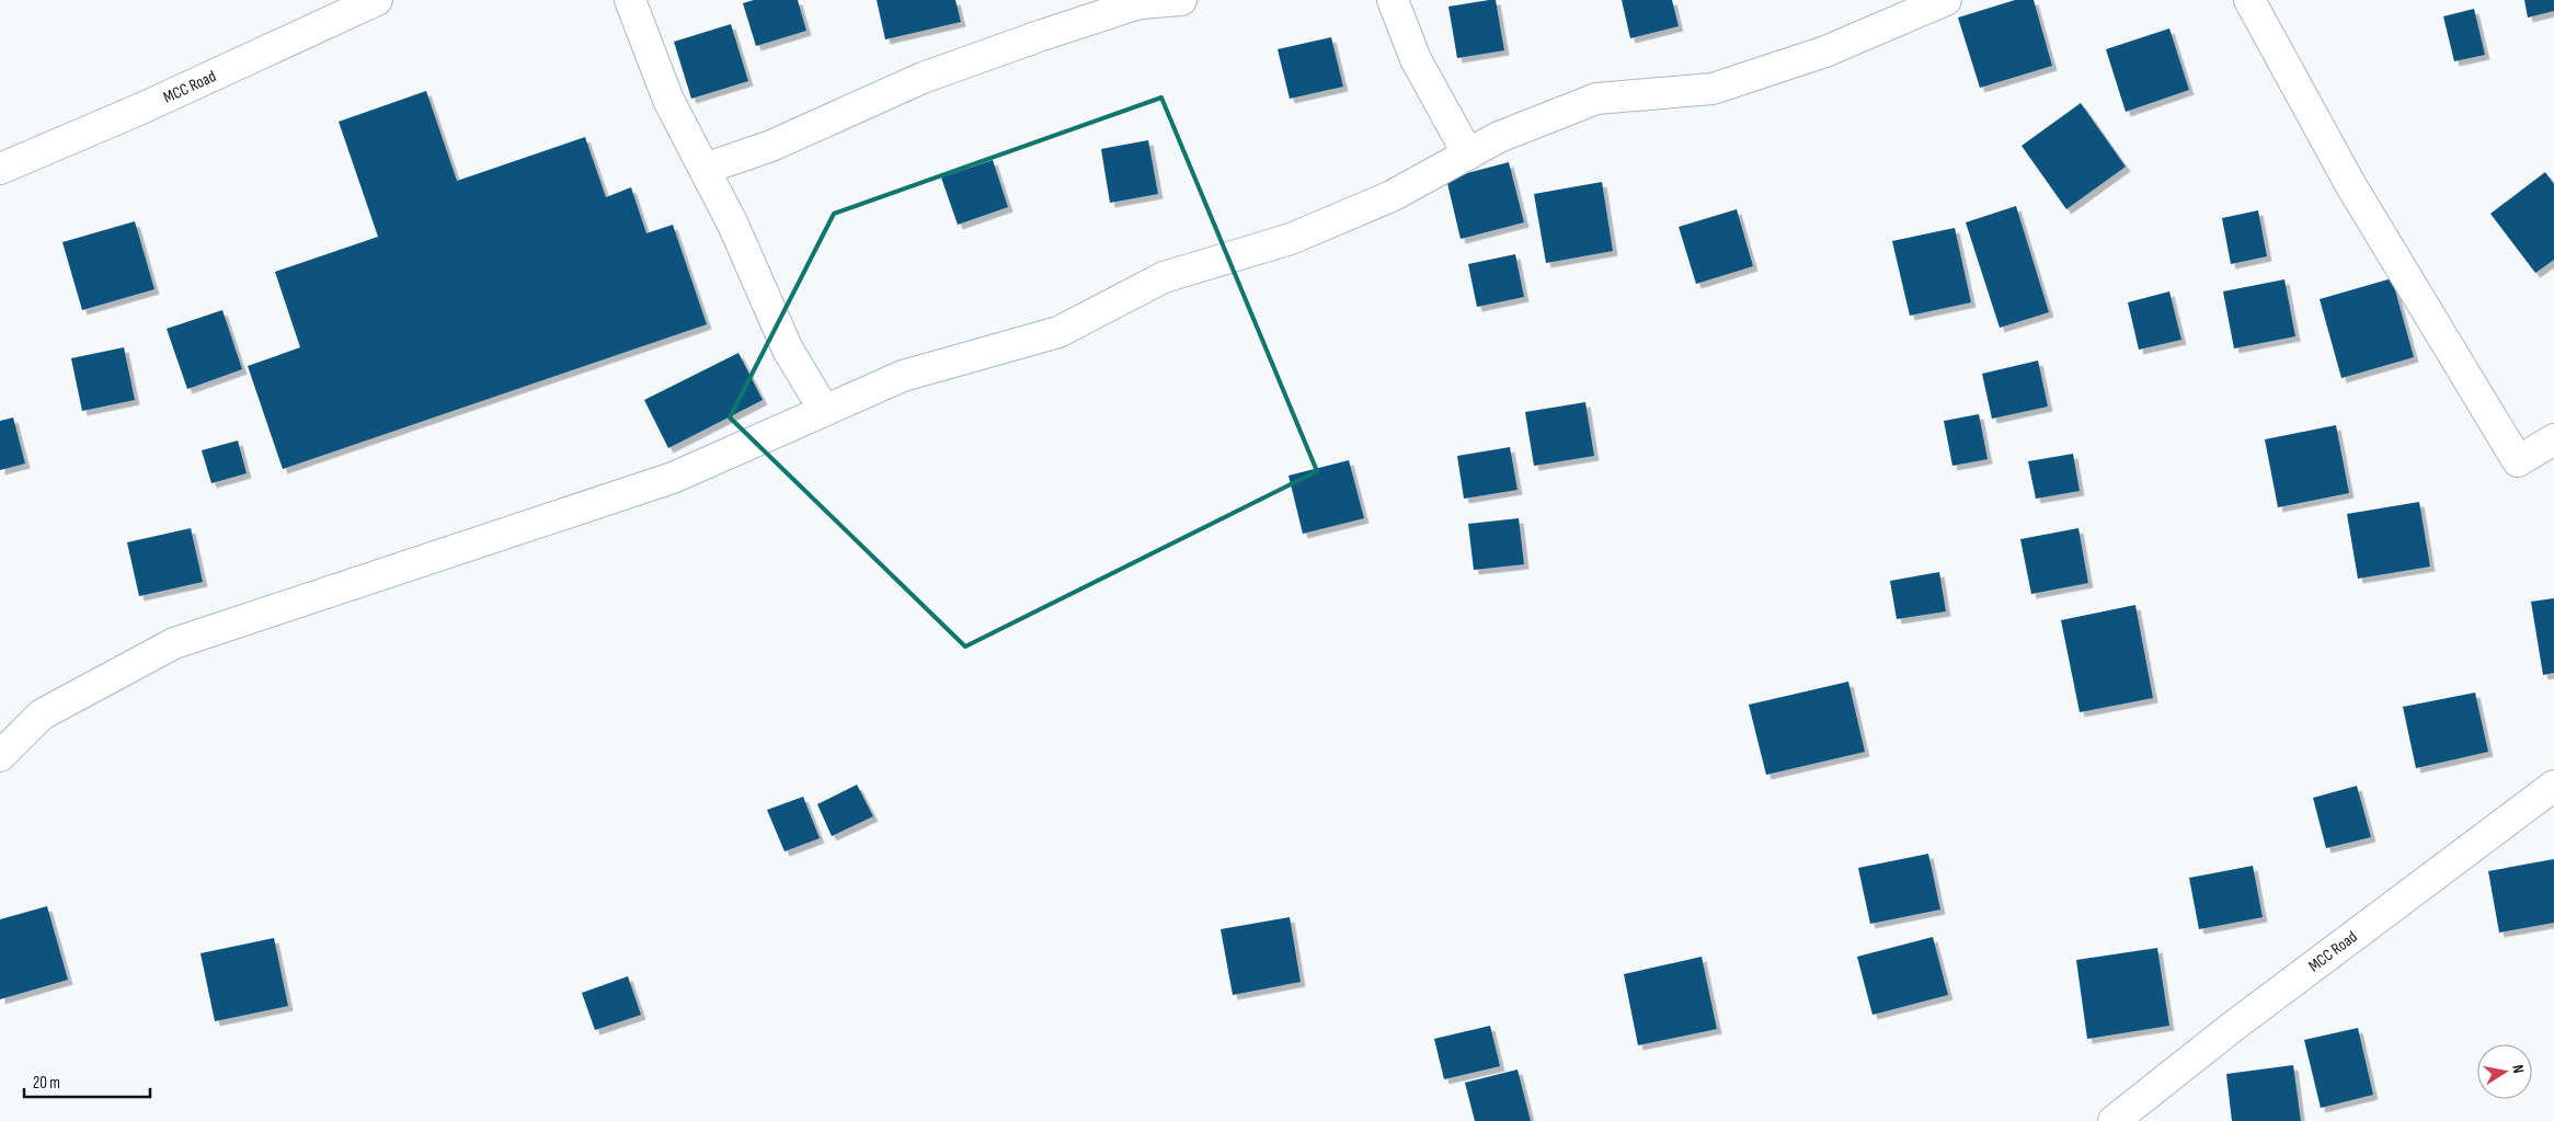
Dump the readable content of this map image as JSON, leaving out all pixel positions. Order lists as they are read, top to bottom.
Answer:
{
  "streets": {
    "street": ["MCC Road"]
  },
  "scale_bar": "20 m",
  "north": "right"
}
